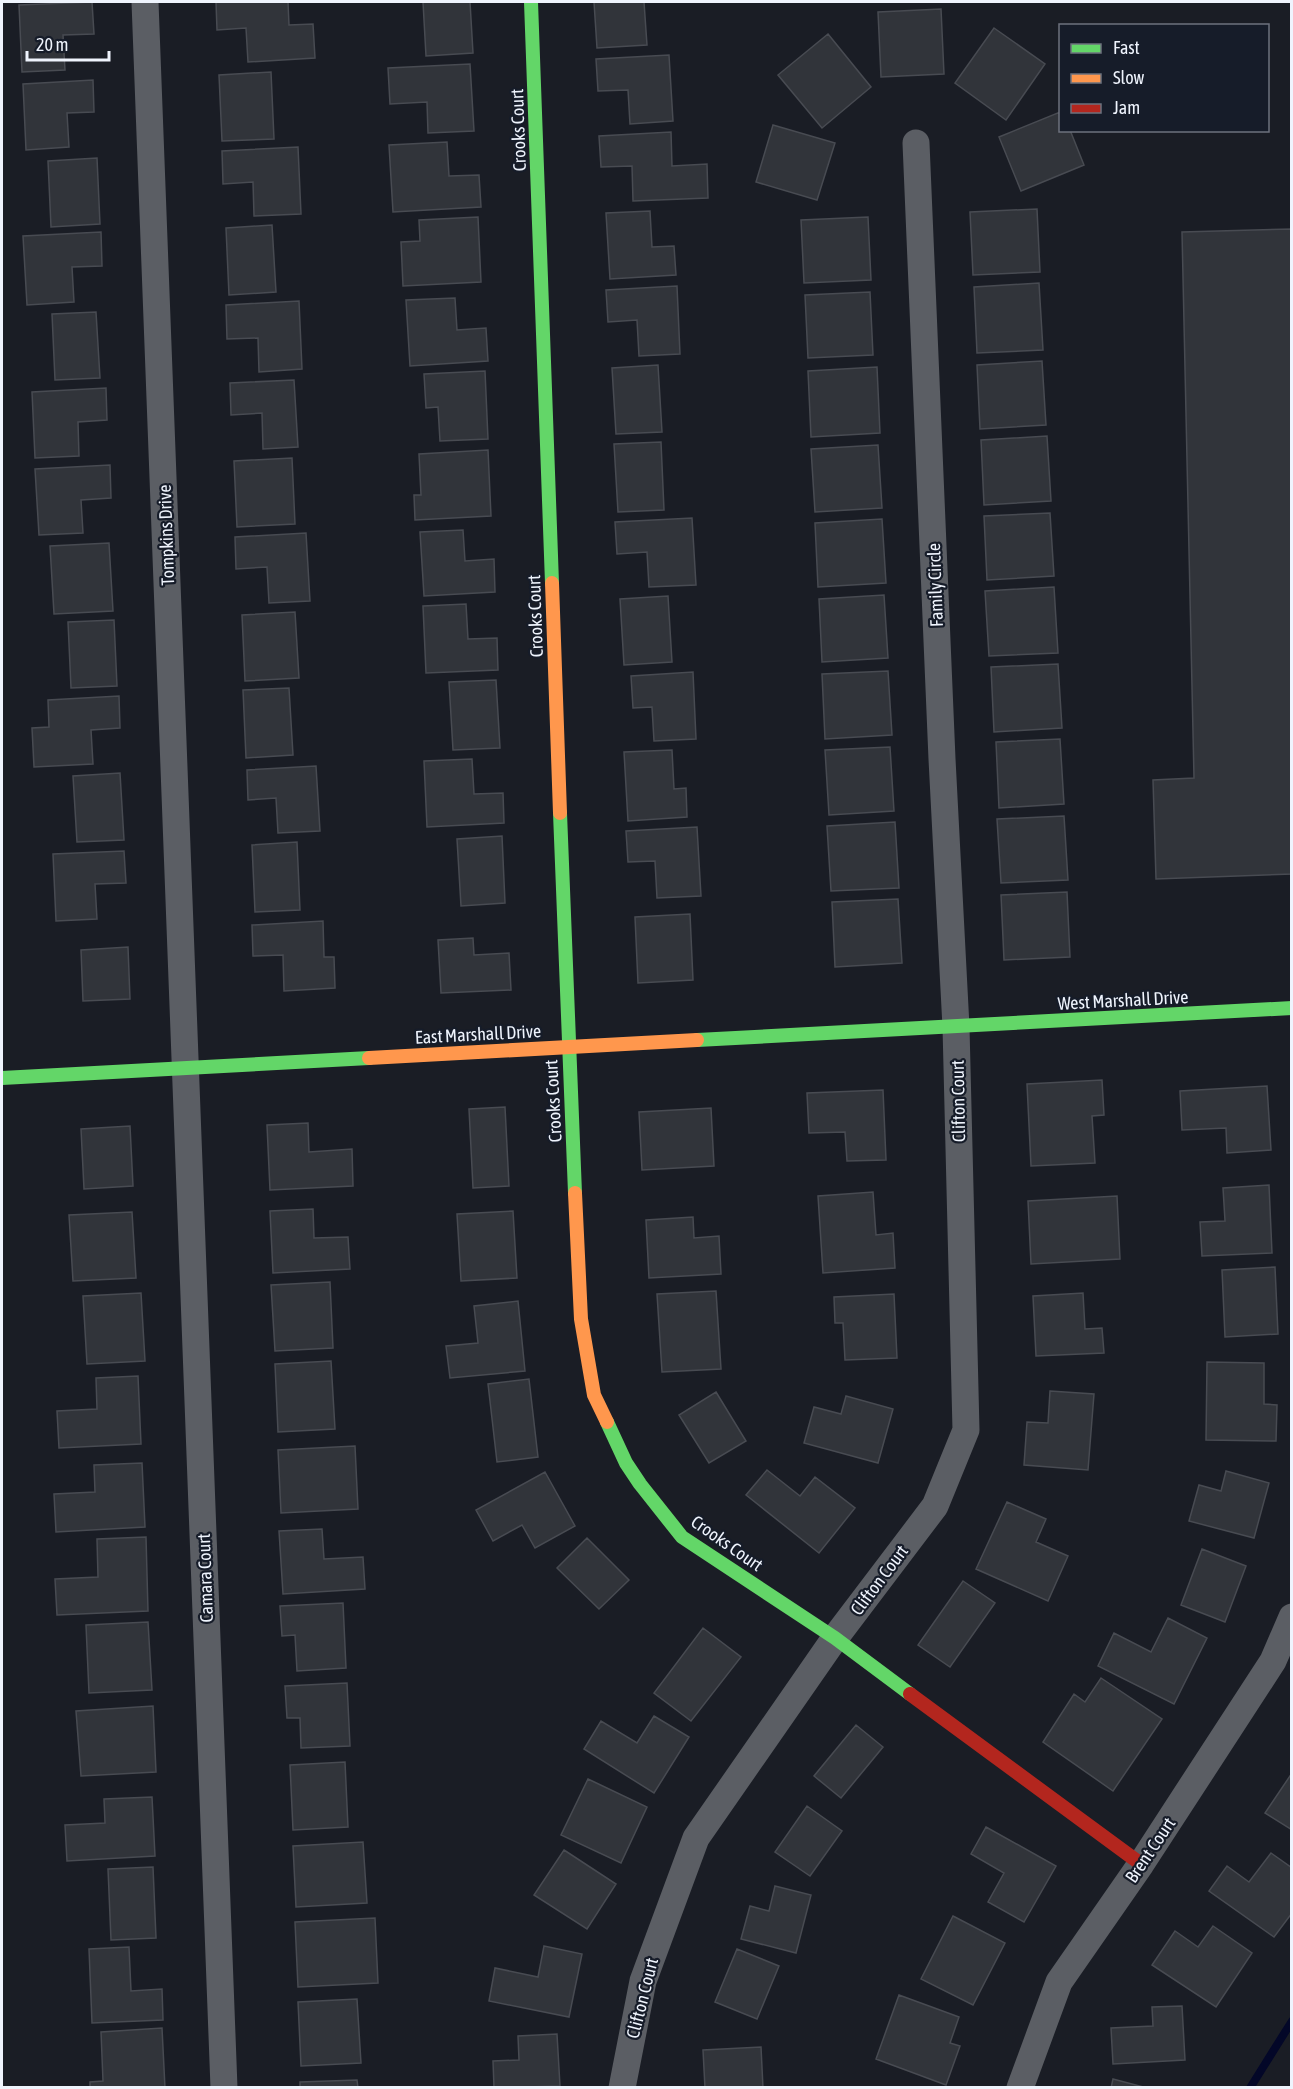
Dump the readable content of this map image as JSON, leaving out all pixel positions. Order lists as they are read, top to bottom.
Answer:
{
  "streets": {
    "street": [
      "Crooks Court",
      "Tompkins Drive",
      "Family Circle",
      "West Marshall Drive",
      "East Marshall Drive",
      "Clifton Court",
      "Camara Court",
      "Brent Court"
    ]
  },
  "crossings": [
    ["Crooks Court", "East Marshall Drive"],
    ["Crooks Court", "Clifton Court"],
    ["Crooks Court", "Brent Court"],
    ["Tompkins Drive", "East Marshall Drive"],
    ["Tompkins Drive", "Camara Court"],
    ["Family Circle", "West Marshall Drive"],
    ["Family Circle", "East Marshall Drive"],
    ["Family Circle", "Clifton Court"],
    ["West Marshall Drive", "East Marshall Drive"],
    ["West Marshall Drive", "Clifton Court"],
    ["East Marshall Drive", "Clifton Court"],
    ["East Marshall Drive", "Camara Court"]
  ],
  "legend": ["Fast", "Slow", "Jam"],
  "scale_bar": "20 m"
}
